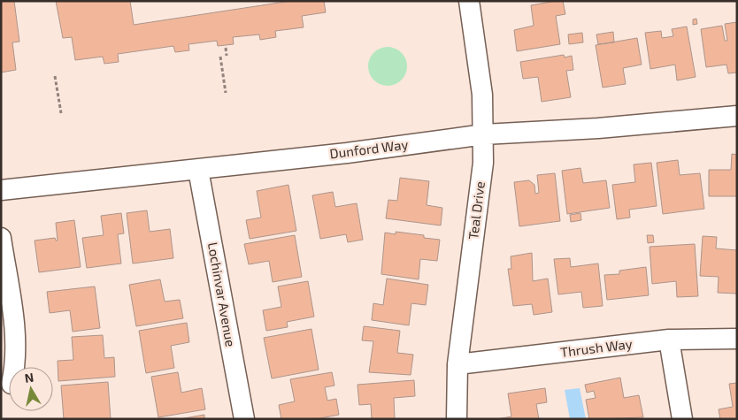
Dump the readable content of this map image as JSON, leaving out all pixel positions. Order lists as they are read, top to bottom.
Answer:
{
  "streets": {
    "street": [
      "Dunford Way",
      "Teal Drive",
      "Lochinvar Avenue",
      "Thrush Way"
    ]
  },
  "crossings": [
    ["Dunford Way", "Teal Drive"],
    ["Dunford Way", "Lochinvar Avenue"],
    ["Teal Drive", "Thrush Way"]
  ],
  "north": "top"
}
